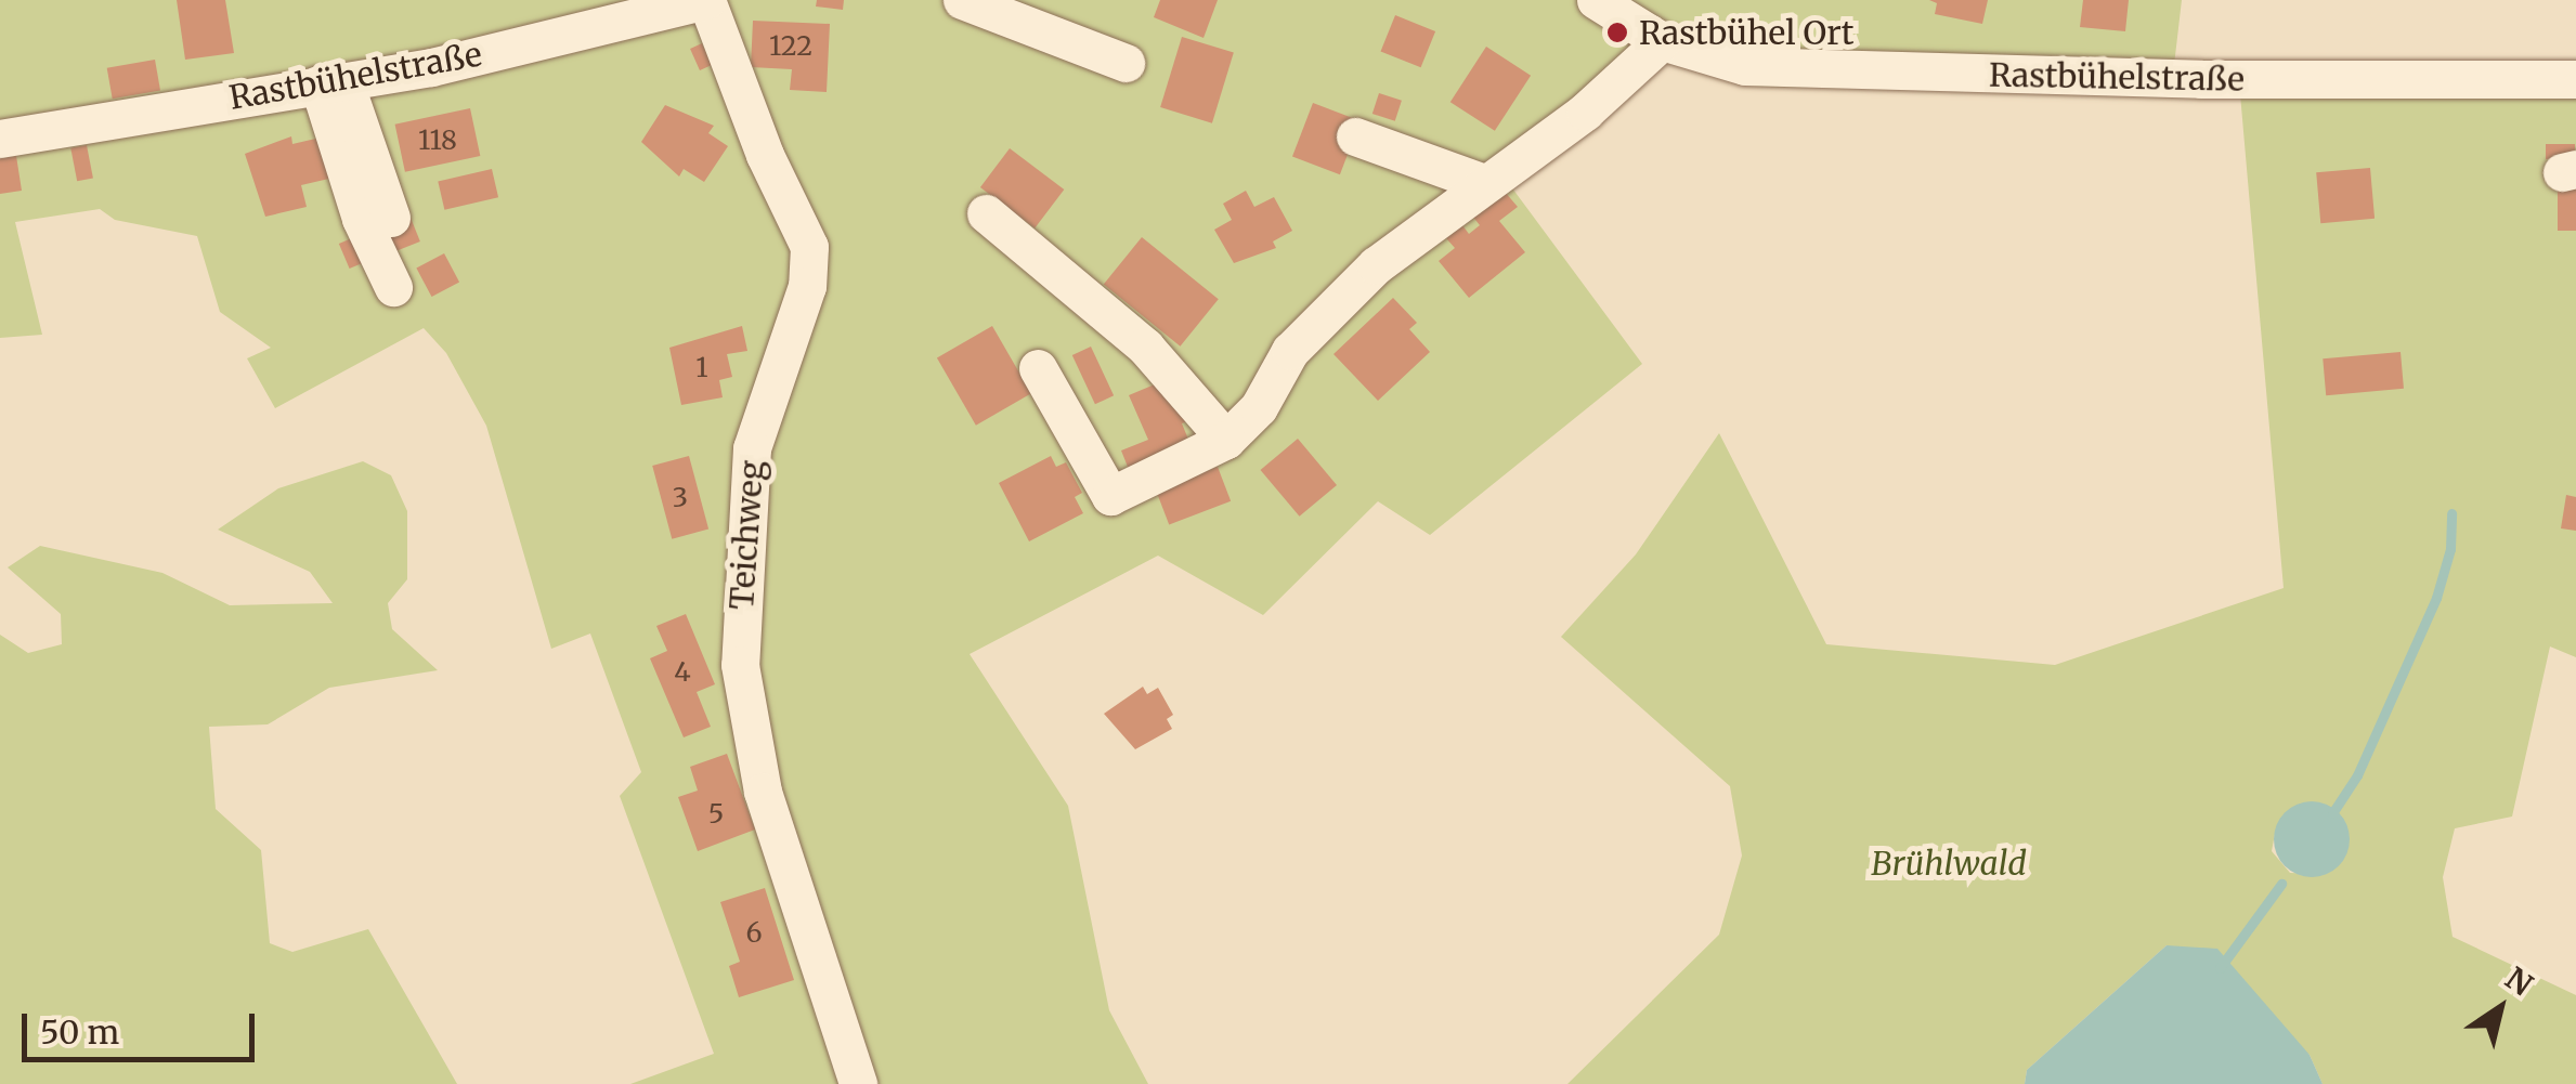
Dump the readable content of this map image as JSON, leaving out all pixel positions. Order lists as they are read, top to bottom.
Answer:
{
  "streets": {
    "street": ["Rastbühelstraße", "Teichweg"]
  },
  "crossings": [
    ["Rastbühelstraße", "Teichweg"]
  ],
  "parks": ["Brühlwald"],
  "places": ["Rastbühel Ort"],
  "house_numbers": [
    "122",
    "118",
    "1",
    "3",
    "4",
    "5",
    "6"
  ],
  "scale_bar": "50 m",
  "north": "top right"
}
